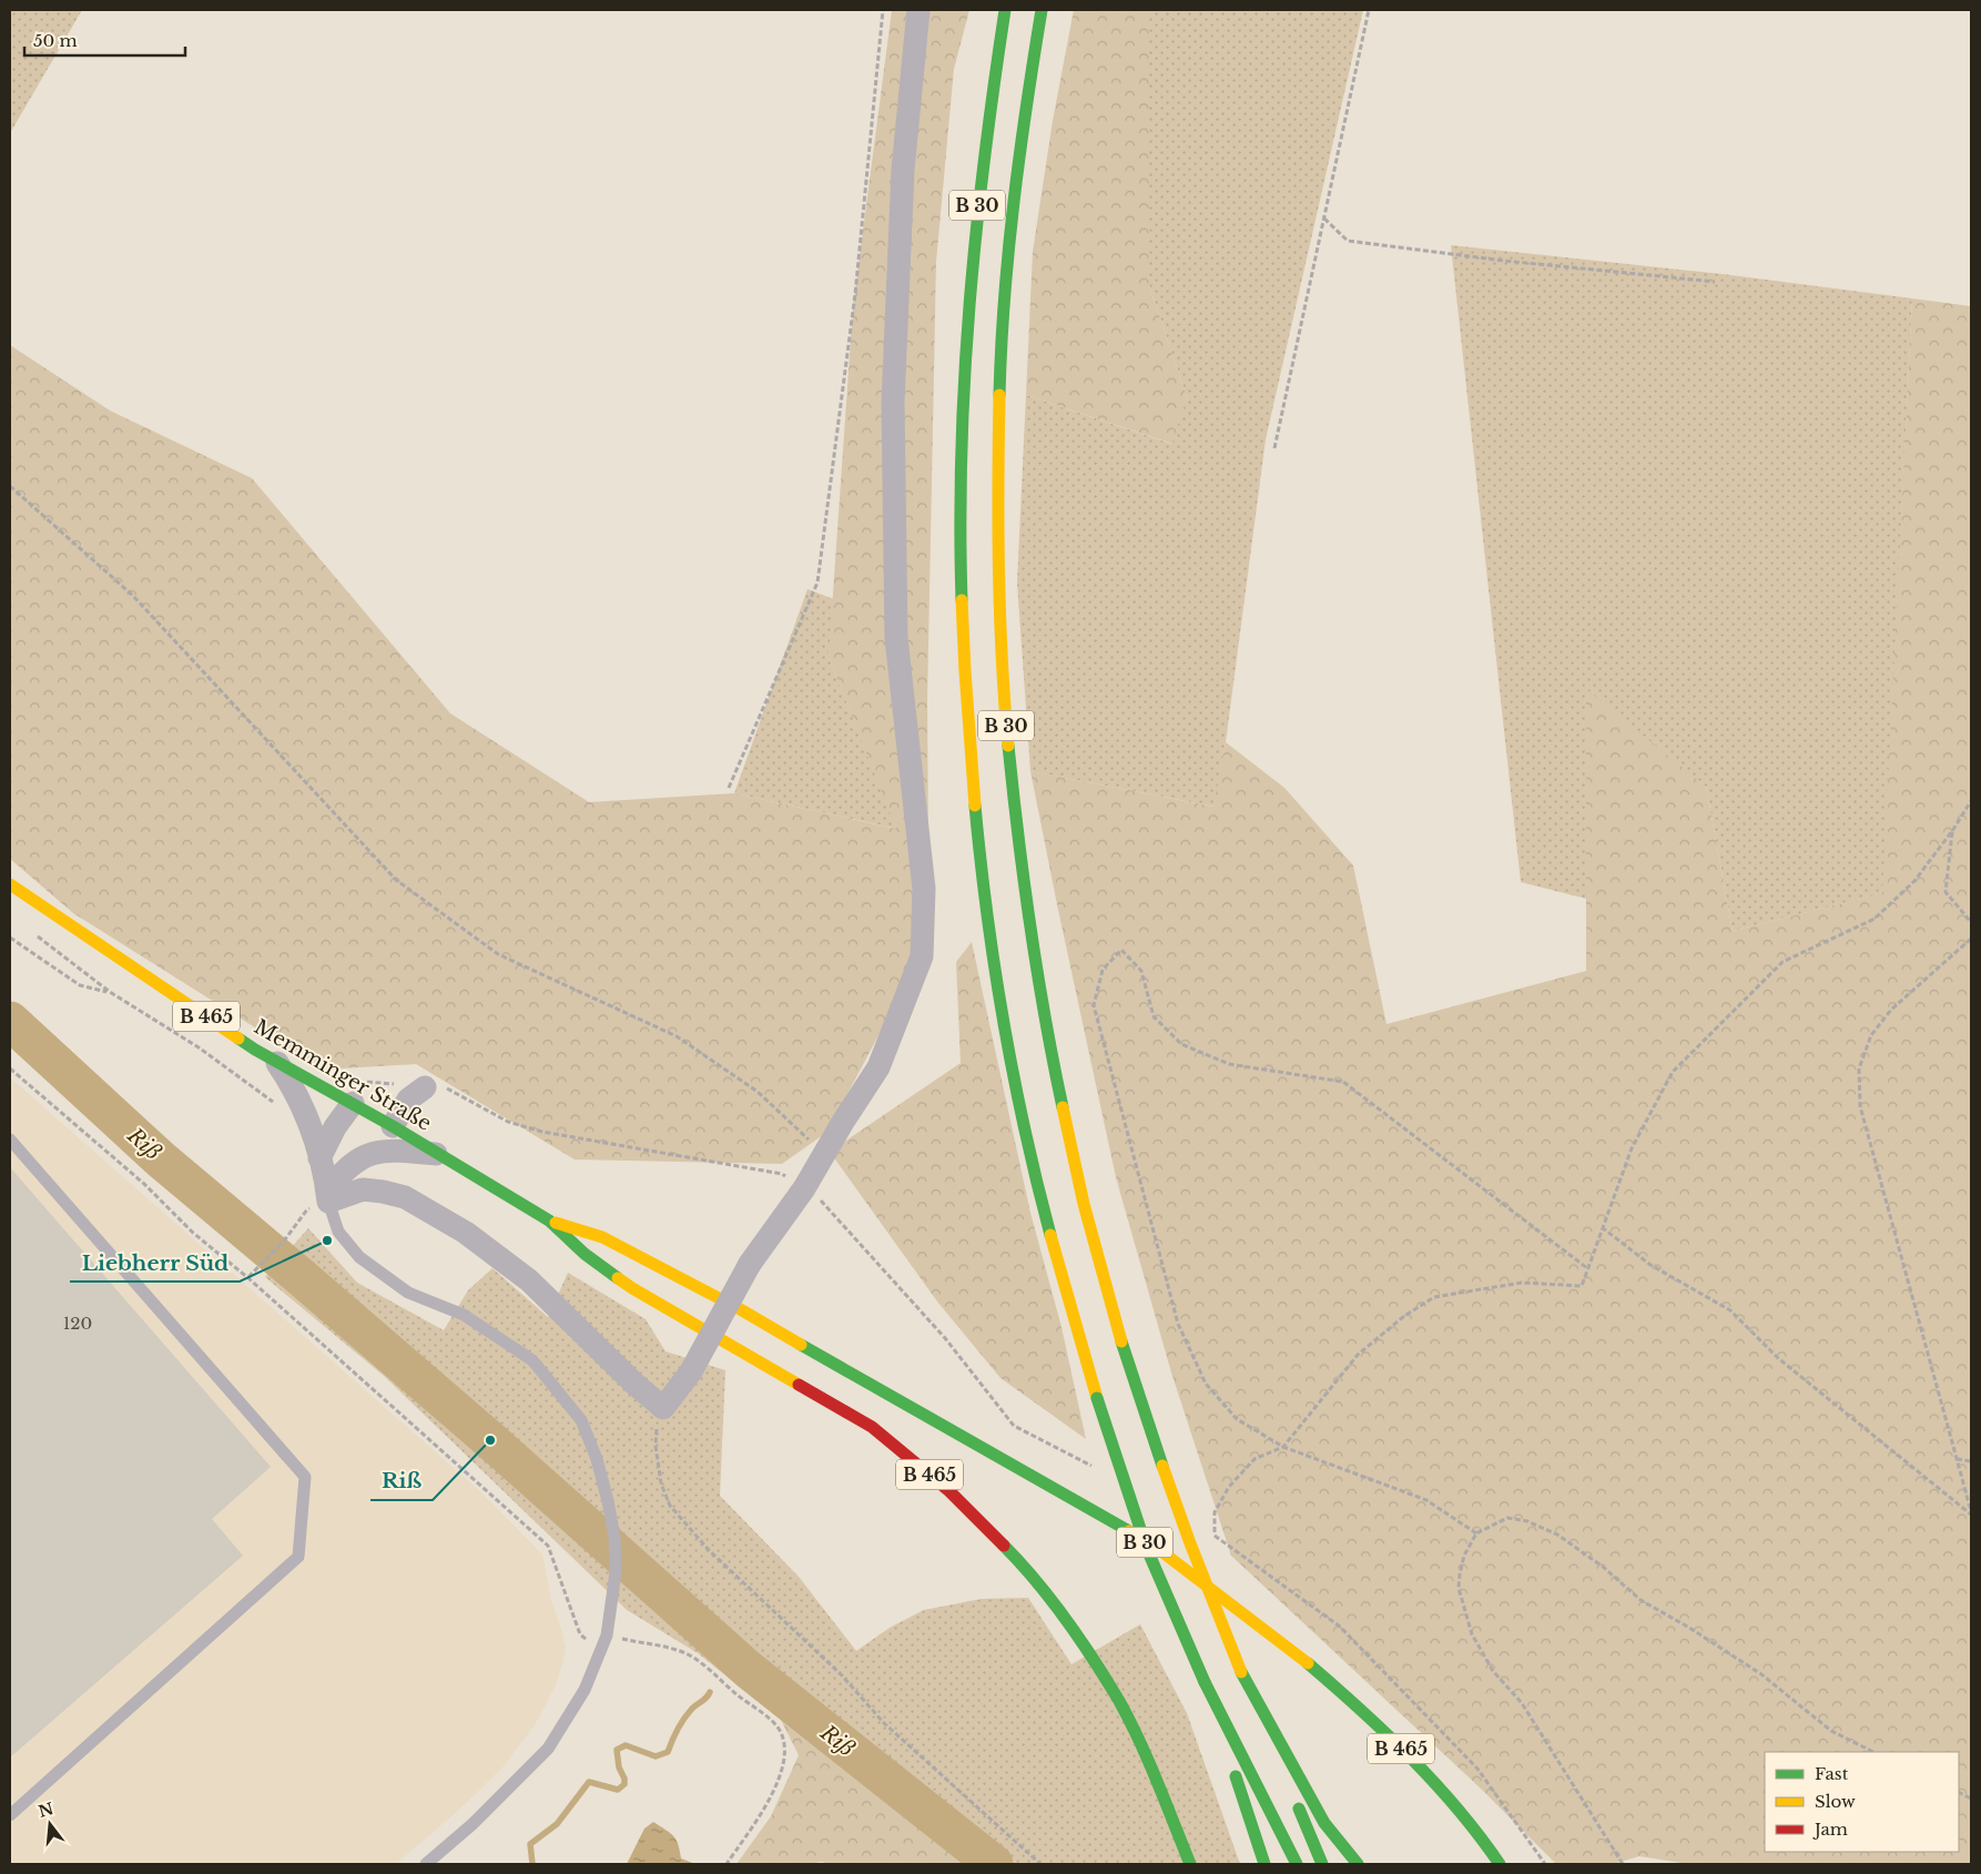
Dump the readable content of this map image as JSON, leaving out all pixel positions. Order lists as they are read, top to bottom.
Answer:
{
  "streets": {
    "main road": ["B 30", "B 465", "Memminger Straße"]
  },
  "crossings": [
    ["B 465", "Memminger Straße"]
  ],
  "water": ["Riß"],
  "places": ["Liebherr Süd", "Riß"],
  "house_numbers": ["120"],
  "legend": ["Fast", "Slow", "Jam"],
  "scale_bar": "50 m",
  "north": "top"
}
